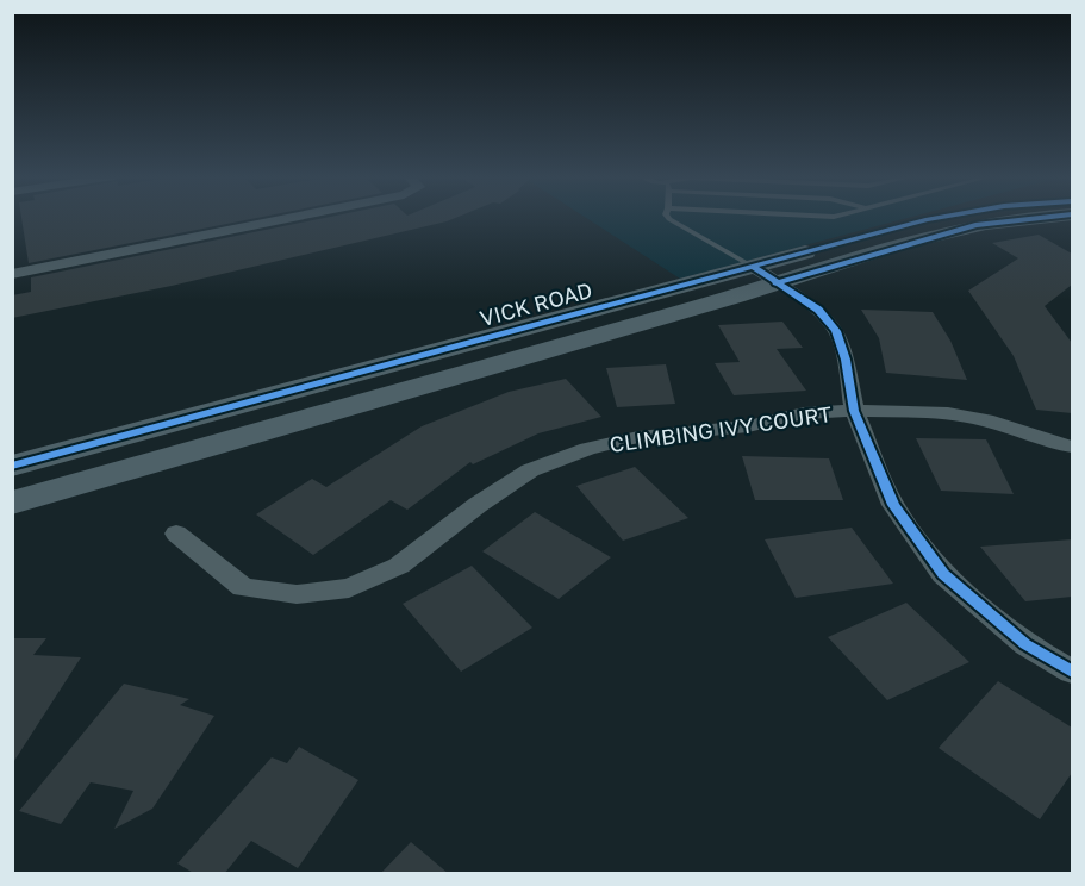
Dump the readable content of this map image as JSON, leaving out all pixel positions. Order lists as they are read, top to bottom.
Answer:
{
  "streets": {
    "street": ["VICK ROAD", "CLIMBING IVY COURT"]
  }
}
